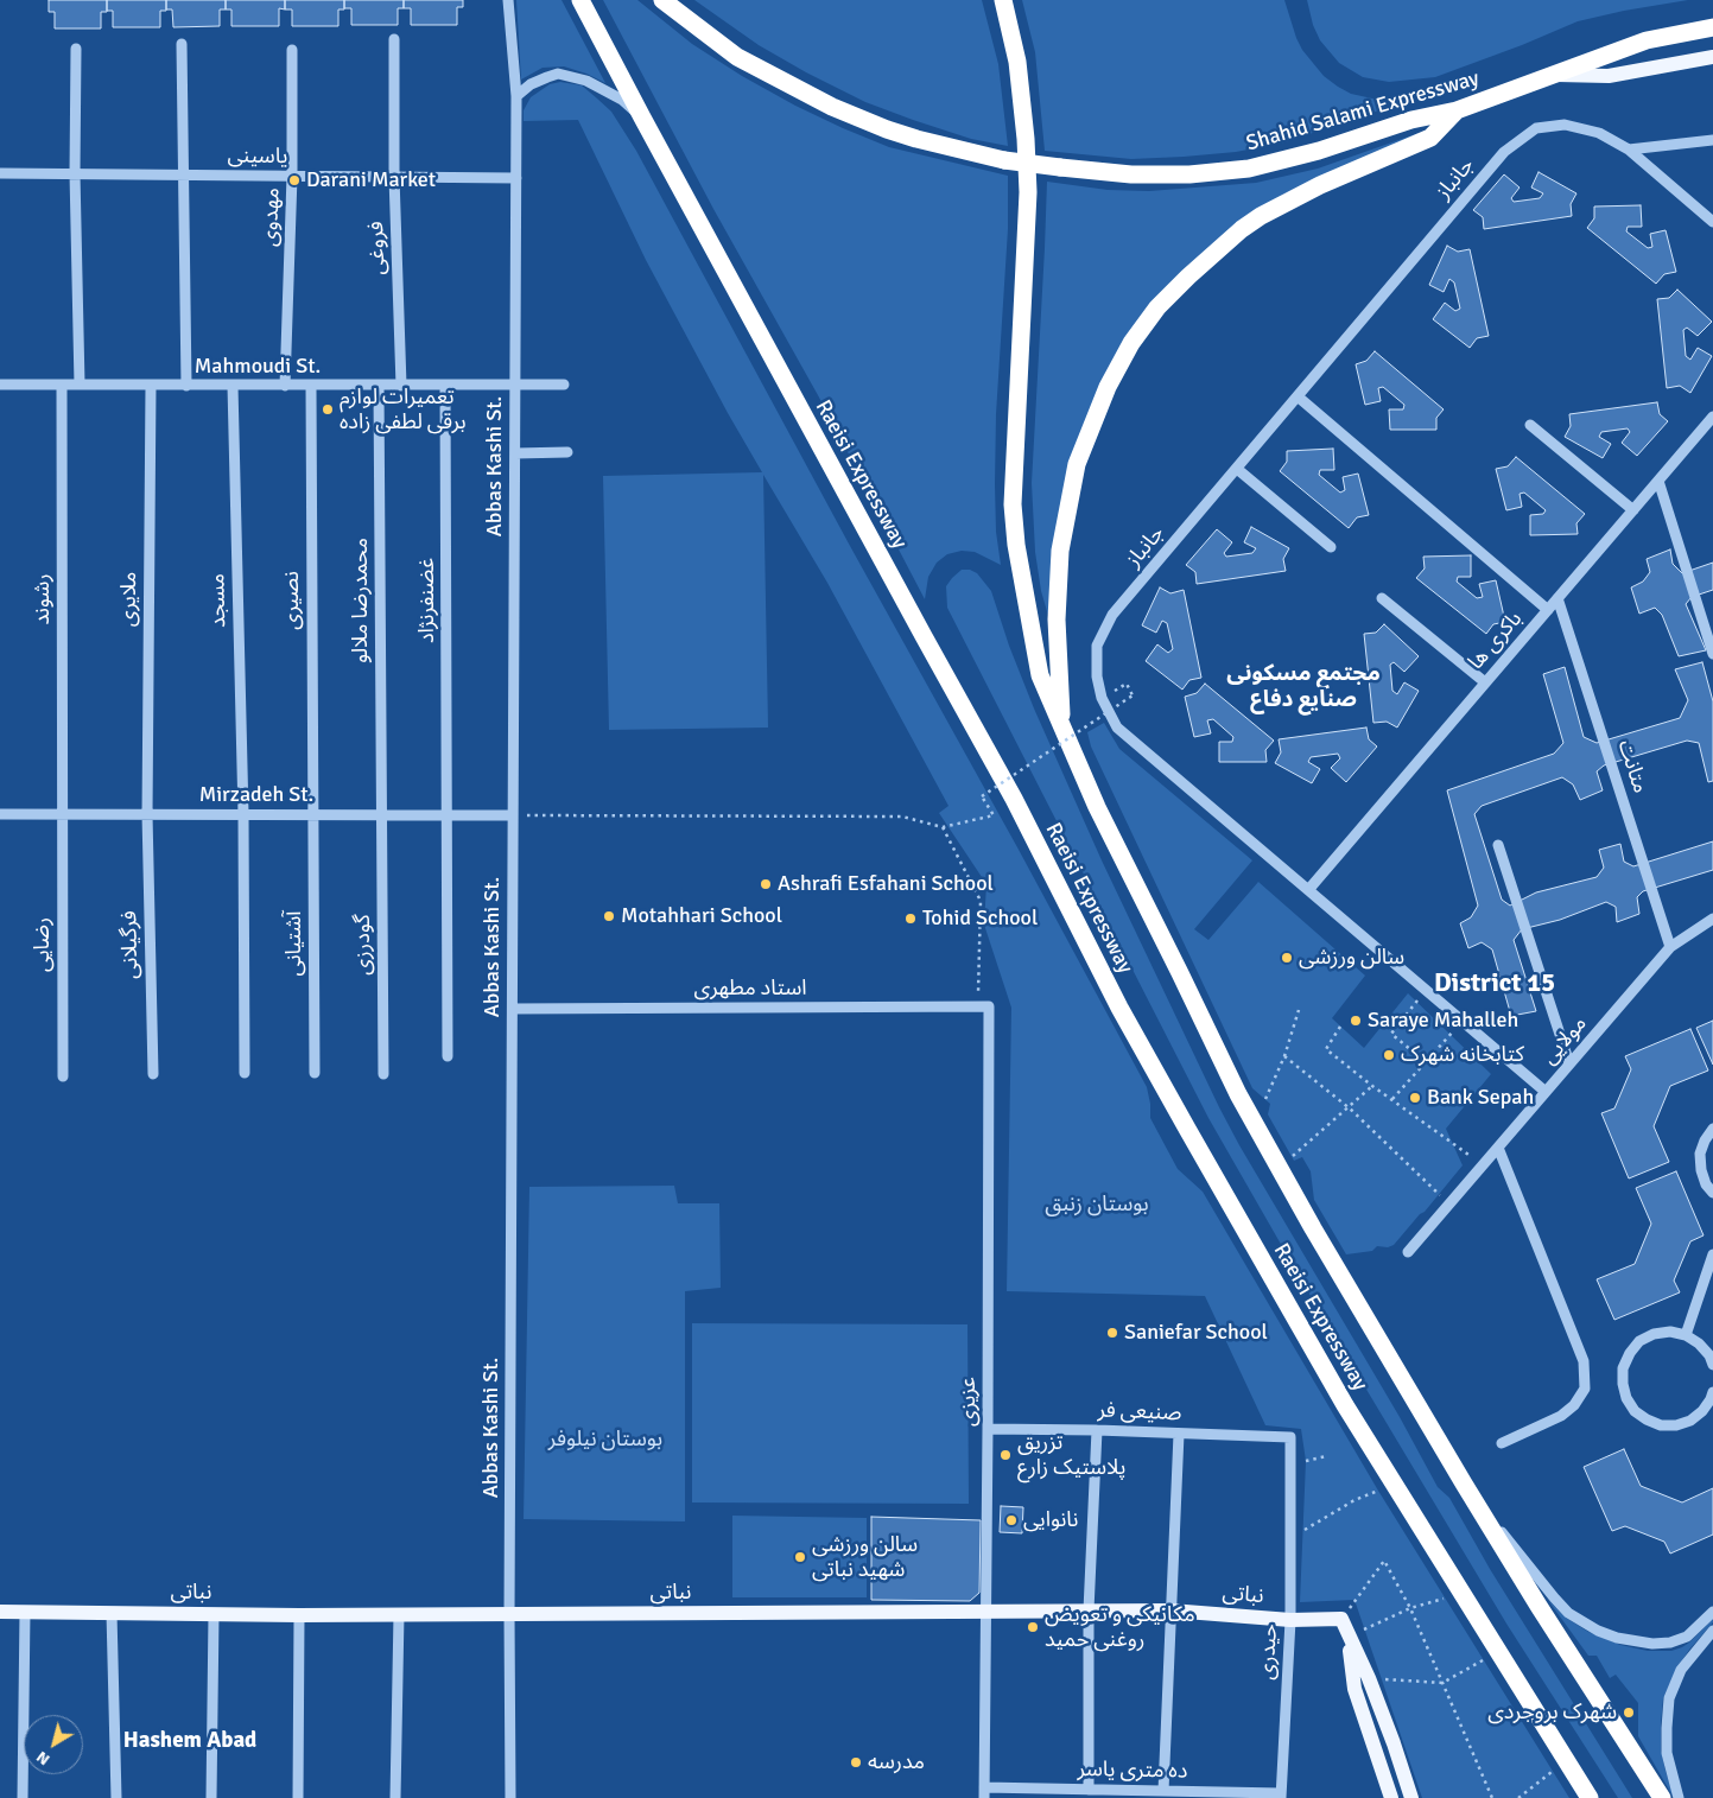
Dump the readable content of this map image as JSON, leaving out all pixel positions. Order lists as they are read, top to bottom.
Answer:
{
  "streets": {
    "highway": ["Shahid Salami Expressway", "Raeisi Expressway"],
    "main road": ["نباتی"],
    "street": [
      "یاسینی",
      "جانباز",
      "مهدوی",
      "فروغی",
      "Mahmoudi St.",
      "Abbas Kashi St.",
      "رشوند",
      "ملایری",
      "مسجد",
      "نصیری",
      "محمدرضا ملالو",
      "غضنفرنژاد",
      "باکری ها",
      "متانت",
      "Mirzadeh St.",
      "آشتیانی",
      "رضایی",
      "فرگیلانی",
      "گودرزی",
      "استاد مطهری",
      "مولايی",
      "عزیزی",
      "صنیعی فر",
      "حیدری",
      "ده متری یاسر"
    ]
  },
  "crossings": [
    ["یاسینی", "مهدوی"],
    ["یاسینی", "فروغی"],
    ["یاسینی", "Abbas Kashi St."],
    ["جانباز", "باکری ها"],
    ["جانباز", "مولايی"],
    ["مهدوی", "Mahmoudi St."],
    ["فروغی", "Mahmoudi St."],
    ["Mahmoudi St.", "Abbas Kashi St."],
    ["Mahmoudi St.", "رشوند"],
    ["Mahmoudi St.", "ملایری"],
    ["Mahmoudi St.", "مسجد"],
    ["Mahmoudi St.", "نصیری"],
    ["Mahmoudi St.", "محمدرضا ملالو"],
    ["Mahmoudi St.", "غضنفرنژاد"],
    ["Abbas Kashi St.", "Mirzadeh St."],
    ["Abbas Kashi St.", "استاد مطهری"],
    ["Abbas Kashi St.", "نباتی"],
    ["رشوند", "Mirzadeh St."],
    ["رشوند", "رضایی"],
    ["ملایری", "Mirzadeh St."],
    ["ملایری", "فرگیلانی"],
    ["مسجد", "Mirzadeh St."],
    ["نصیری", "Mirzadeh St."],
    ["نصیری", "آشتیانی"],
    ["محمدرضا ملالو", "Mirzadeh St."],
    ["محمدرضا ملالو", "گودرزی"],
    ["غضنفرنژاد", "Mirzadeh St."],
    ["باکری ها", "متانت"],
    ["متانت", "مولايی"],
    ["Mirzadeh St.", "آشتیانی"],
    ["Mirzadeh St.", "رضایی"],
    ["Mirzadeh St.", "فرگیلانی"],
    ["Mirzadeh St.", "گودرزی"],
    ["استاد مطهری", "عزیزی"],
    ["عزیزی", "صنیعی فر"],
    ["عزیزی", "نباتی"],
    ["عزیزی", "ده متری یاسر"],
    ["صنیعی فر", "حیدری"],
    ["نباتی", "حیدری"],
    ["حیدری", "ده متری یاسر"]
  ],
  "districts": ["مجتمع مسکونی صنایع دفاع", "District 15", "Hashem Abad"],
  "parks": ["بوستان زنبق", "بوستان نیلوفر"],
  "places": [
    "Darani Market",
    "تعمیرات لوازم برقی لطفی زاده",
    "Ashrafi Esfahani School",
    "Motahhari School",
    "Tohid School",
    "سالن ورزشی",
    "Saraye Mahalleh",
    "کتابخانه شهرک",
    "Bank Sepah",
    "Saniefar School",
    "تزریق پلاستیک زارع",
    "نانوایی",
    "سالن ورزشی شهید نباتی",
    "مکانیکی و تعویض روغنی حمید",
    "شهرک بروجردی",
    "مدرسه"
  ],
  "north": "bottom left"
}
